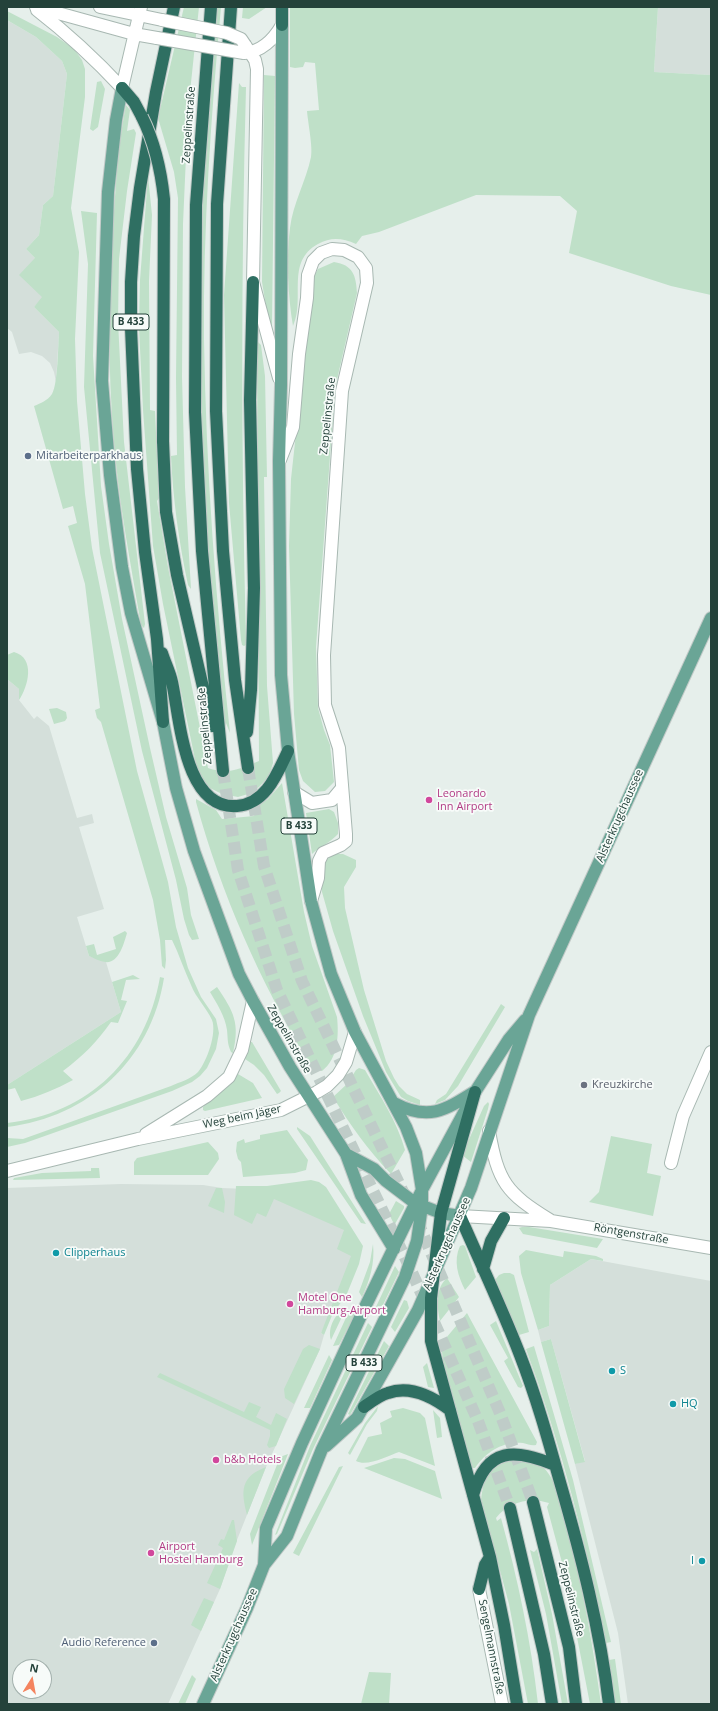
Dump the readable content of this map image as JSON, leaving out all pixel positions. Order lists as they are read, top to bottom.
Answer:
{
  "streets": {
    "highway": ["Zeppelinstraße", "B 433"],
    "main road": ["Alsterkrugchaussee"],
    "street": ["Weg beim Jäger", "Röntgenstraße", "Sengelmannstraße"]
  },
  "crossings": [
    ["Zeppelinstraße", "B 433"],
    ["Zeppelinstraße", "Alsterkrugchaussee"],
    ["Zeppelinstraße", "Weg beim Jäger"],
    ["Zeppelinstraße", "Röntgenstraße"],
    ["Alsterkrugchaussee", "Röntgenstraße"]
  ],
  "places": [
    "Mitarbeiterparkhaus",
    "Leonardo Inn Airport",
    "Kreuzkirche",
    "Clipperhaus",
    "Motel One Hamburg-Airport",
    "S",
    "HQ",
    "b&b Hotels",
    "Airport Hostel Hamburg",
    "I",
    "Audio Reference"
  ],
  "north": "top"
}
